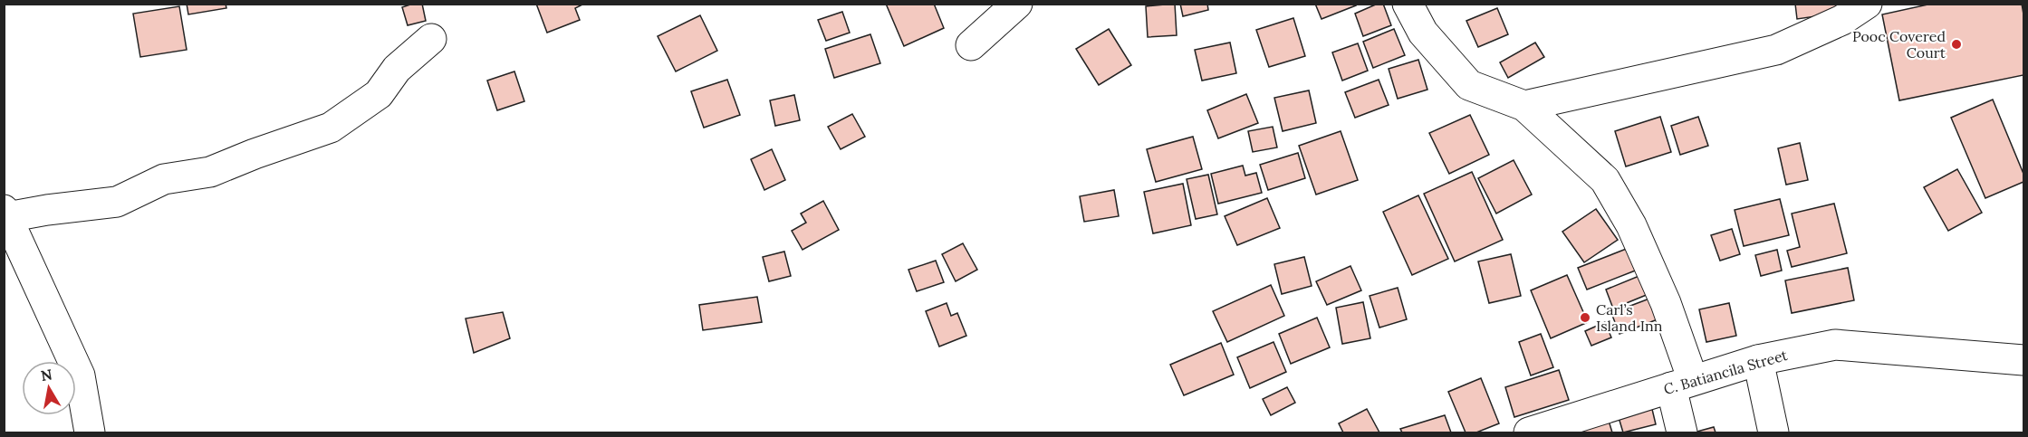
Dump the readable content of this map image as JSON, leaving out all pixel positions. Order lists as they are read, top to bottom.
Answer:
{
  "streets": {
    "street": ["C. Batiancila Street"]
  },
  "places": ["Pooc Covered Court", "Carl’s Island Inn"],
  "north": "top"
}
